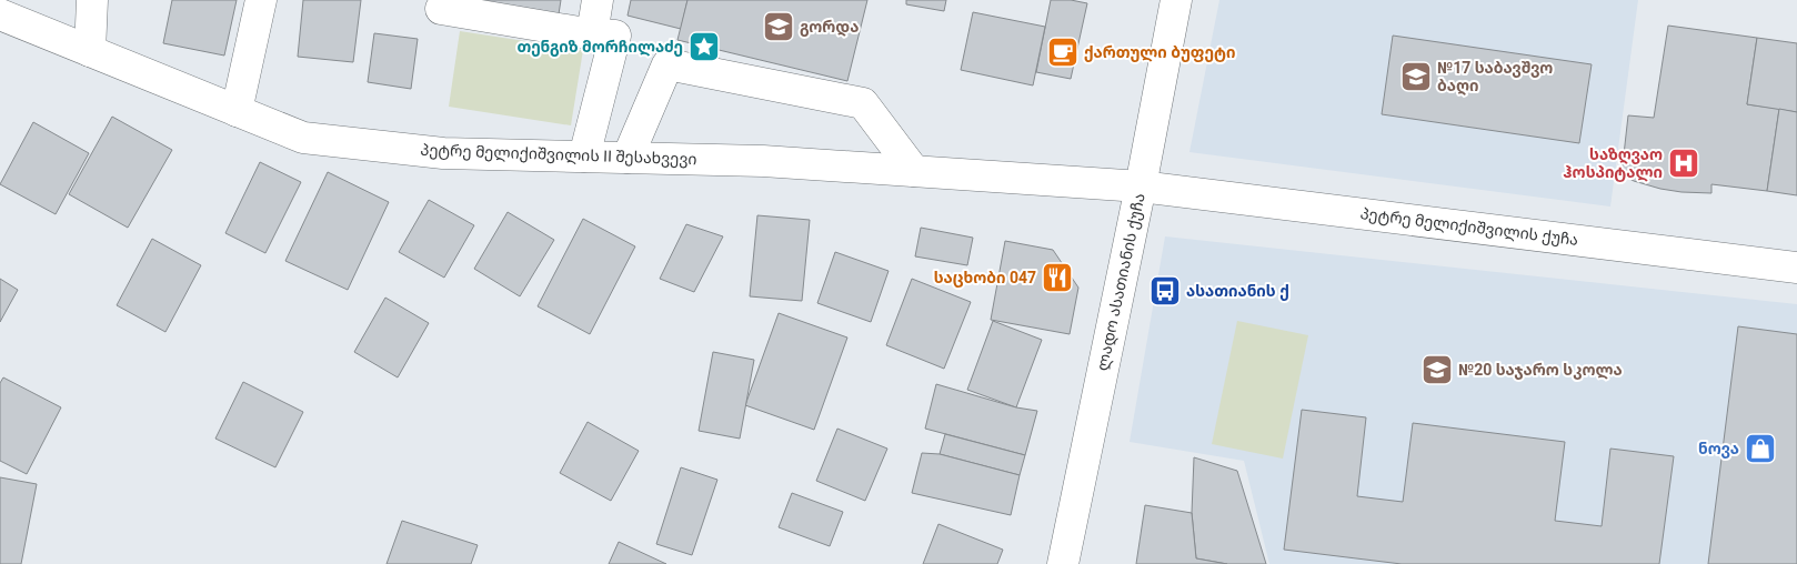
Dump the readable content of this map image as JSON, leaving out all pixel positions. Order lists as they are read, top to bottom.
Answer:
{
  "streets": {
    "street": ["პეტრე მელიქიშვილის II შესახვევი", "პეტრე მელიქიშვილის ქუჩა", "ლადო ასათიანის ქუჩა"]
  },
  "crossings": [
    ["პეტრე მელიქიშვილის II შესახვევი", "პეტრე მელიქიშვილის ქუჩა"],
    ["პეტრე მელიქიშვილის II შესახვევი", "ლადო ასათიანის ქუჩა"],
    ["პეტრე მელიქიშვილის ქუჩა", "ლადო ასათიანის ქუჩა"]
  ],
  "places": {
    "school or university": ["გორდა", "№17 საბავშვო ბაღი", "№20 საჯარო სკოლა"],
    "place": ["თენგიზ მორჩილაძე"],
    "cafe": ["ქართული ბუფეტი"],
    "hospital": ["საზღვაო ჰოსპიტალი"],
    "restaurant": ["საცხობი 047"],
    "bus stop": ["ასათიანის ქ"],
    "shop": ["ნოვა"]
  }
}
